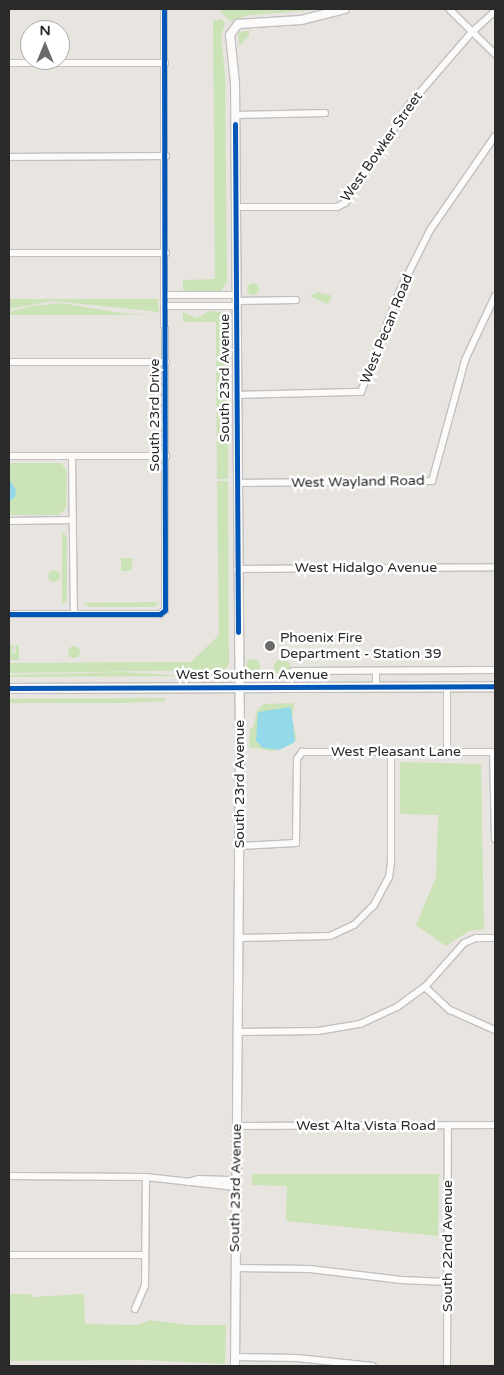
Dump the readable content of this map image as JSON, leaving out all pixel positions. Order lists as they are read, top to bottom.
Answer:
{
  "streets": {
    "main road": ["West Southern Avenue"],
    "street": [
      "West Bowker Street",
      "West Pecan Road",
      "South 23rd Avenue",
      "South 23rd Drive",
      "West Wayland Road",
      "West Hidalgo Avenue",
      "West Pleasant Lane",
      "West Alta Vista Road",
      "South 22nd Avenue"
    ]
  },
  "crossings": [
    ["West Bowker Street", "South 23rd Avenue"],
    ["West Pecan Road", "South 23rd Avenue"],
    ["South 23rd Avenue", "West Wayland Road"],
    ["South 23rd Avenue", "West Hidalgo Avenue"],
    ["South 23rd Avenue", "West Southern Avenue"],
    ["South 23rd Avenue", "West Pleasant Lane"],
    ["South 23rd Avenue", "West Alta Vista Road"],
    ["West Alta Vista Road", "South 22nd Avenue"]
  ],
  "places": ["Phoenix Fire Department - Station 39"],
  "north": "top"
}
